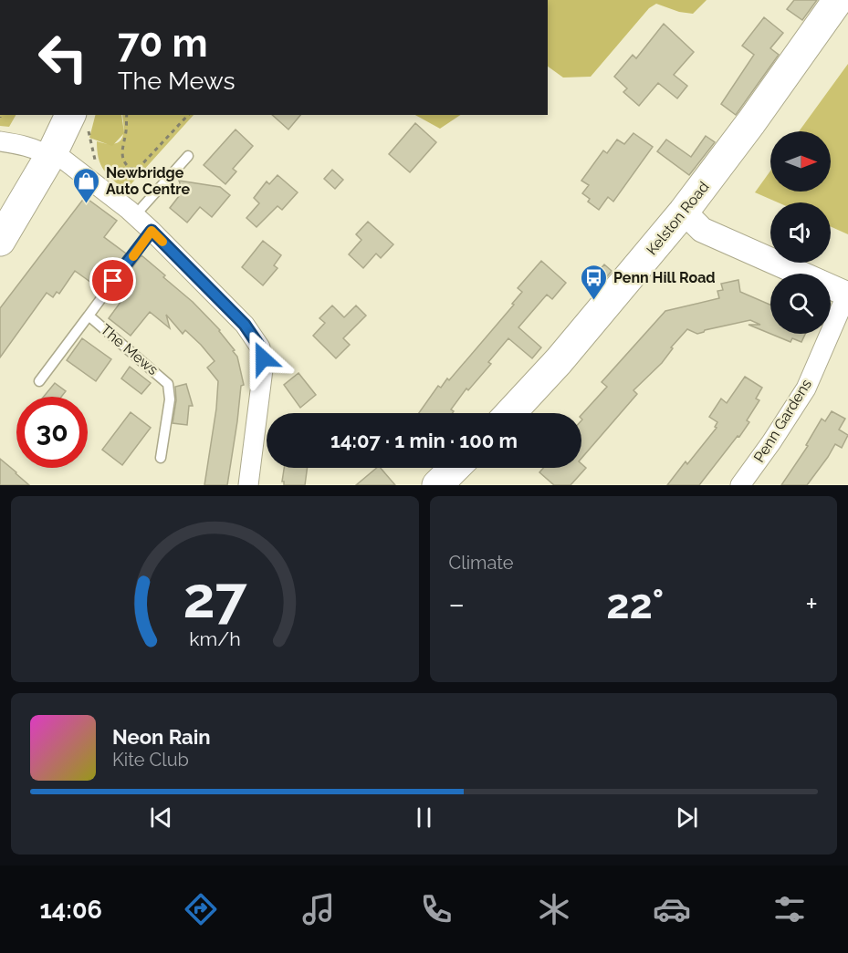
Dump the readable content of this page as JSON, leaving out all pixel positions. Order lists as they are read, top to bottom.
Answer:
{
  "streets": {
    "main road": ["Kelston Road"],
    "street": ["Penn Gardens"],
    "lane": ["The Mews"]
  },
  "places": {
    "shop": ["Newbridge Auto Centre"],
    "bus stop": ["Penn Hill Road"]
  },
  "north": "right",
  "page": {
    "turn": ["70 m", "The Mews"],
    "limit": "30",
    "trip": "14:07 · 1 min · 100 m",
    "tile": "Climate",
    "heat": ["−", "22°", "+"],
    "song": ["Neon Rain", "Kite Club"],
    "tabs": "14:06",
    "gauge": ["27", "km/h"]
  }
}
